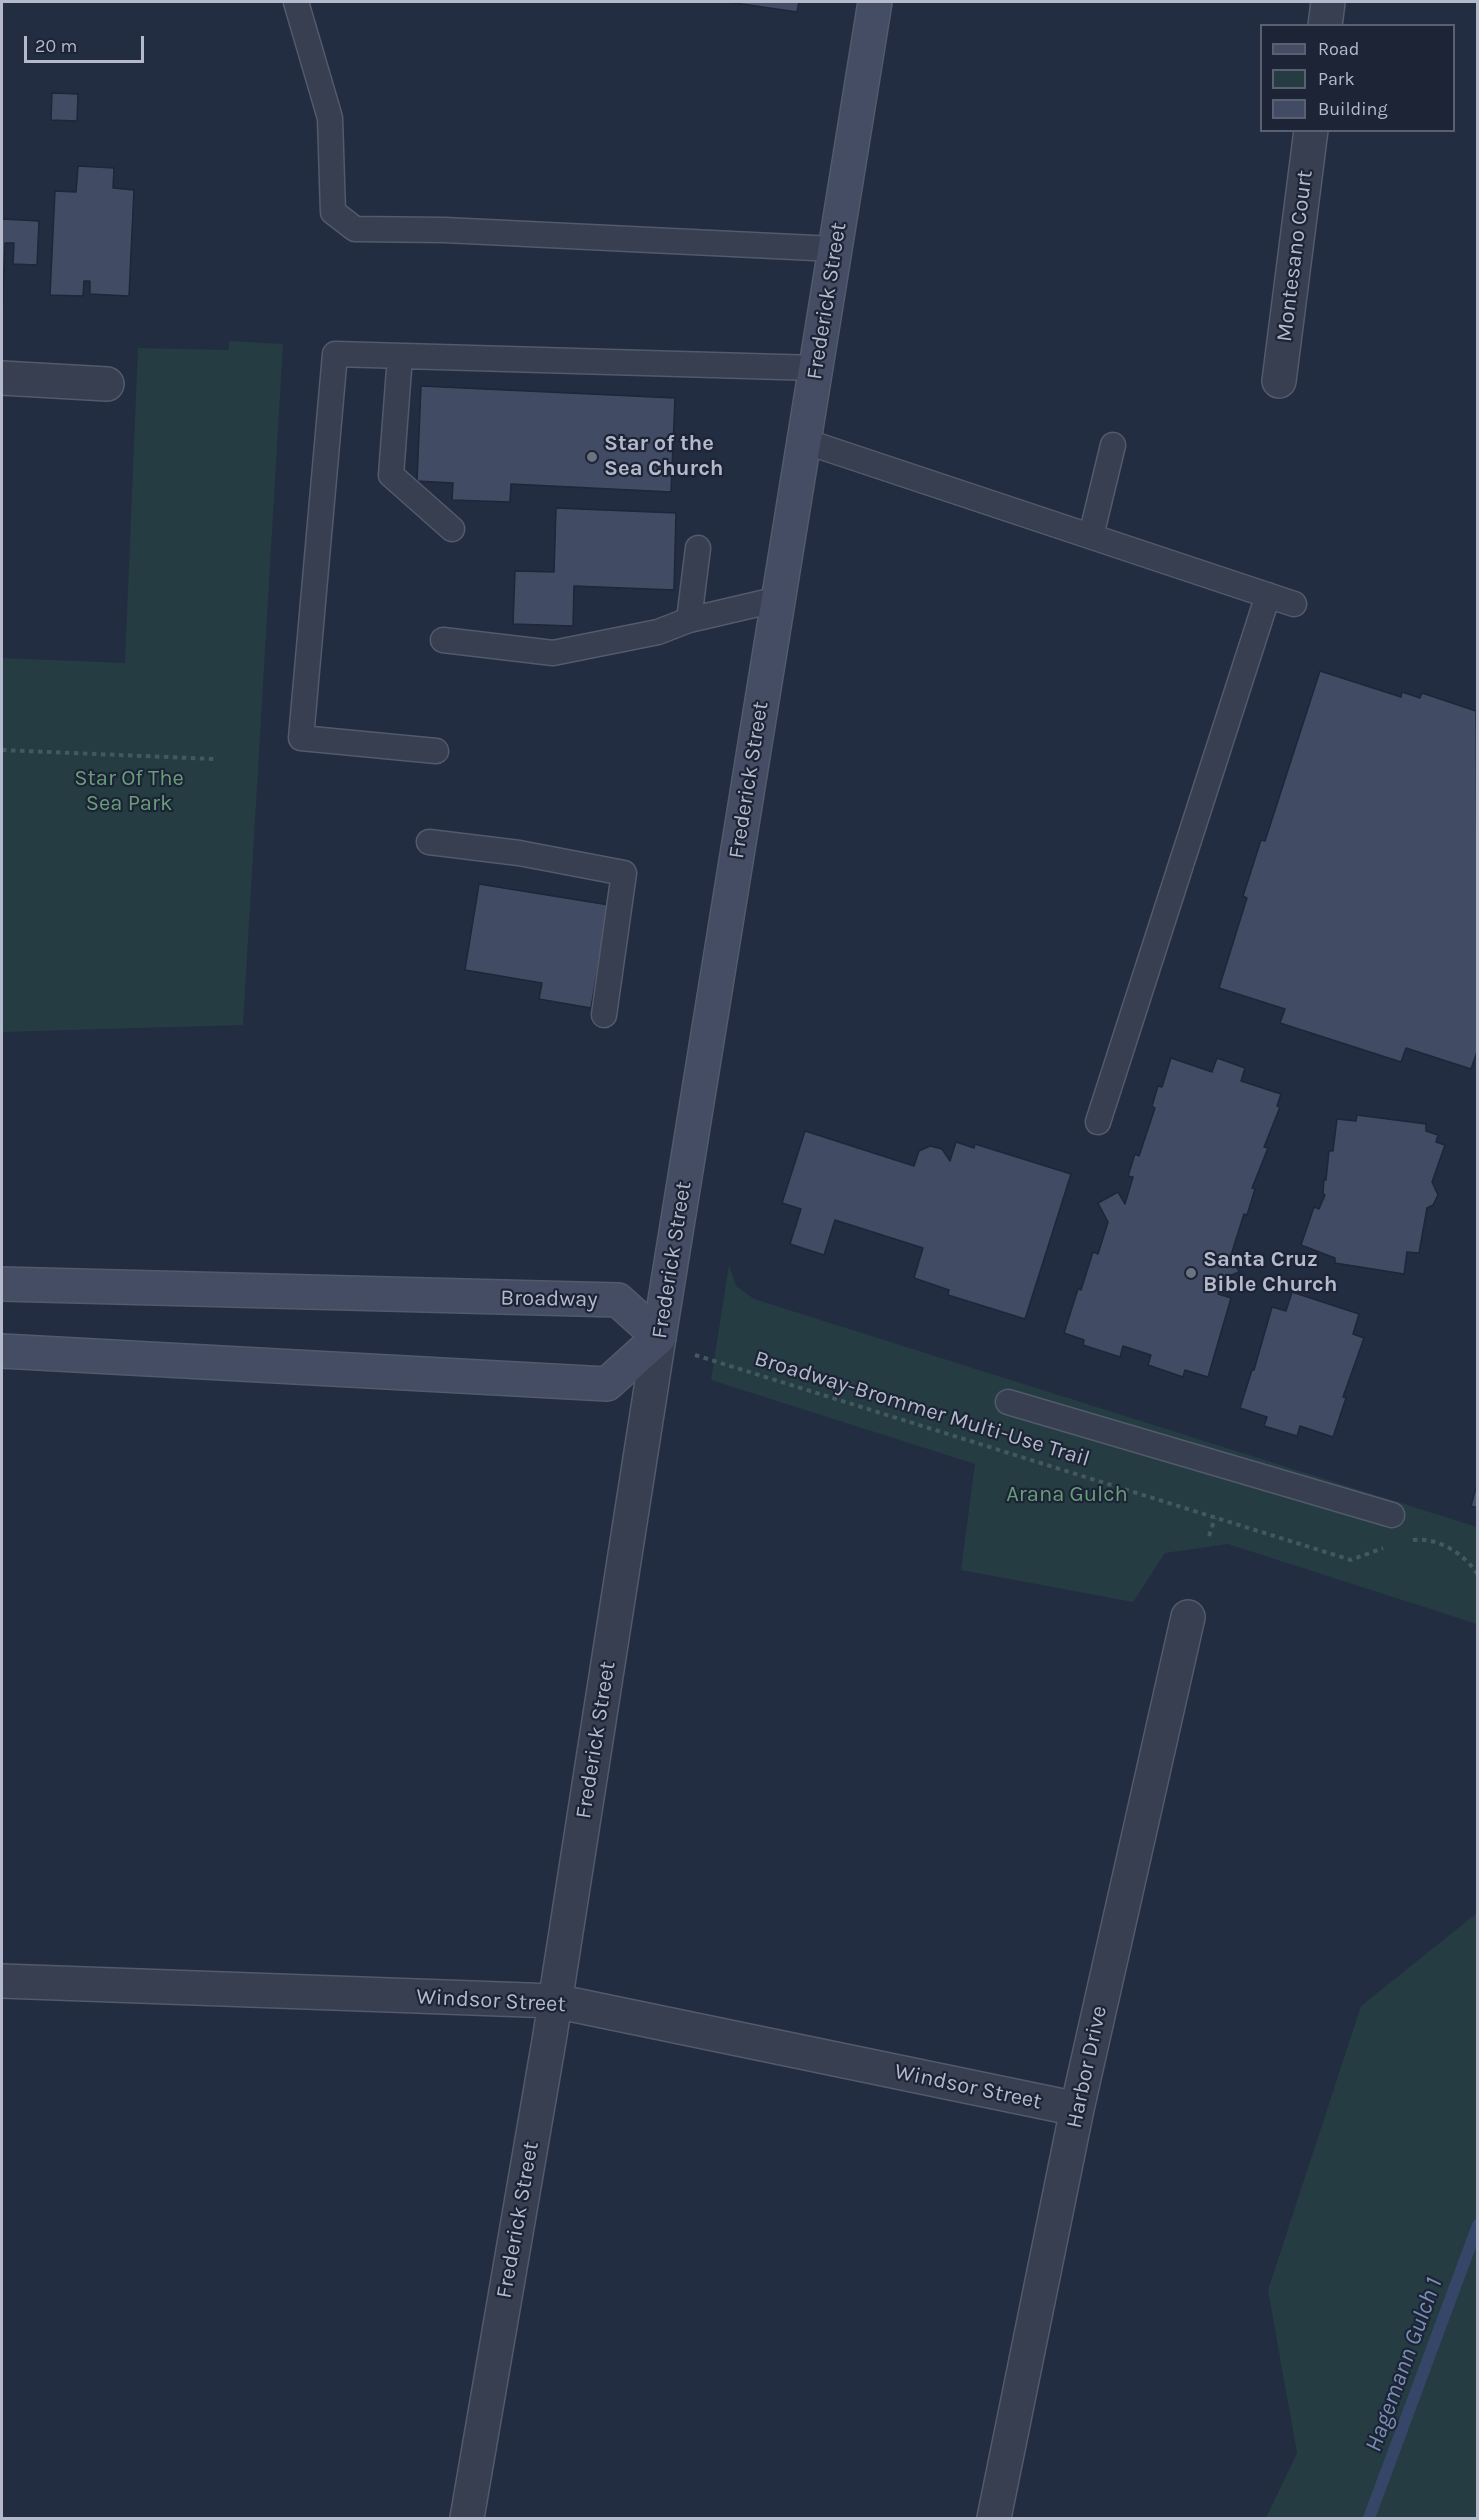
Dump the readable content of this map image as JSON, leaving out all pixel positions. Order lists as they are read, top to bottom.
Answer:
{
  "streets": {
    "main road": ["Frederick Street", "Broadway"],
    "street": ["Montesano Court", "Windsor Street", "Harbor Drive"],
    "path": ["Broadway-Brommer Multi-Use Trail"]
  },
  "crossings": [
    ["Frederick Street", "Broadway"],
    ["Frederick Street", "Broadway-Brommer Multi-Use Trail"],
    ["Frederick Street", "Windsor Street"],
    ["Broadway", "Broadway-Brommer Multi-Use Trail"],
    ["Windsor Street", "Harbor Drive"]
  ],
  "water": ["Hagemann Gulch 1"],
  "parks": ["Star Of The Sea Park", "Arana Gulch"],
  "places": ["Star of the Sea Church", "Santa Cruz Bible Church"],
  "legend": ["Road", "Park", "Building"],
  "scale_bar": "20 m"
}
